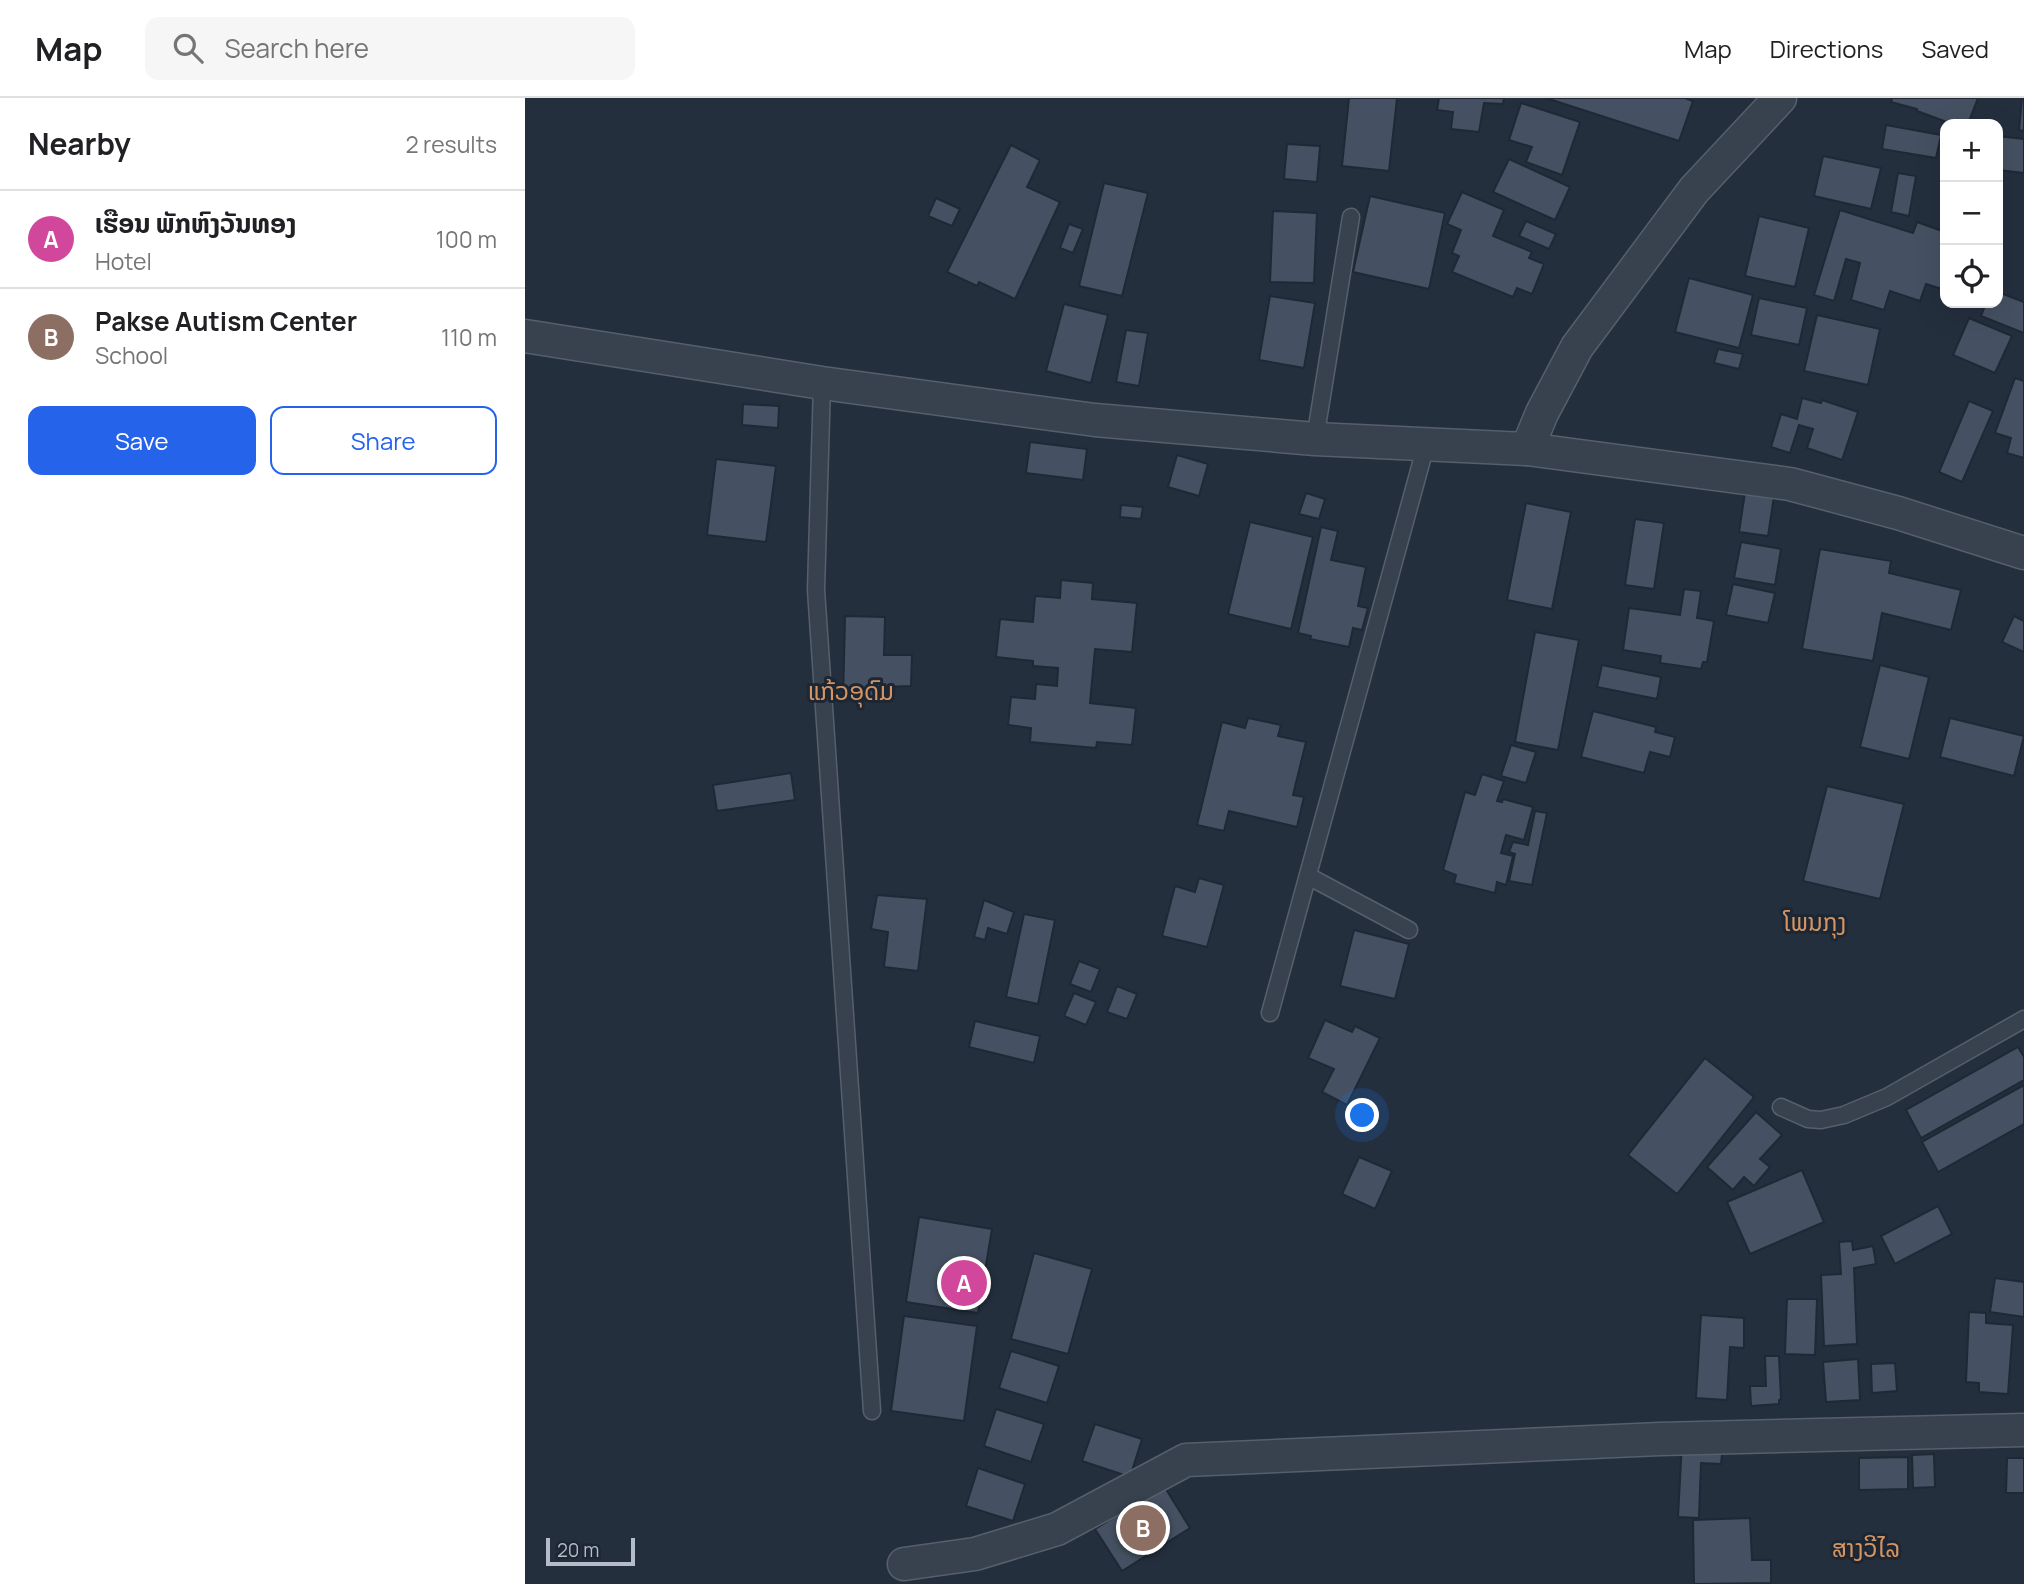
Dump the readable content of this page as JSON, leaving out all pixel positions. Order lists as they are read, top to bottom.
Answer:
{
  "districts": ["ແກ້ວອຸດົມ", "ໂພນກຸງ", "ສາງວີໄລ"],
  "scale_bar": "20 m",
  "page": {
    "header": "Map",
    "search": "Search here",
    "nav": ["Map", "Directions", "Saved"],
    "heading": ["Nearby", "2 results"],
    "map_buttons": ["+", "−"],
    "list": [
      {
        "mark": "A",
        "name": "ເຮືອນ ພັກຫົງວັນທອງ",
        "note": "Hotel",
        "value": "100 m"
      },
      {
        "mark": "B",
        "name": "Pakse Autism Center",
        "note": "School",
        "value": "110 m"
      }
    ],
    "buttons": ["Save", "Share"],
    "pins": ["A", "B"],
    "scale": "20 m"
  }
}
